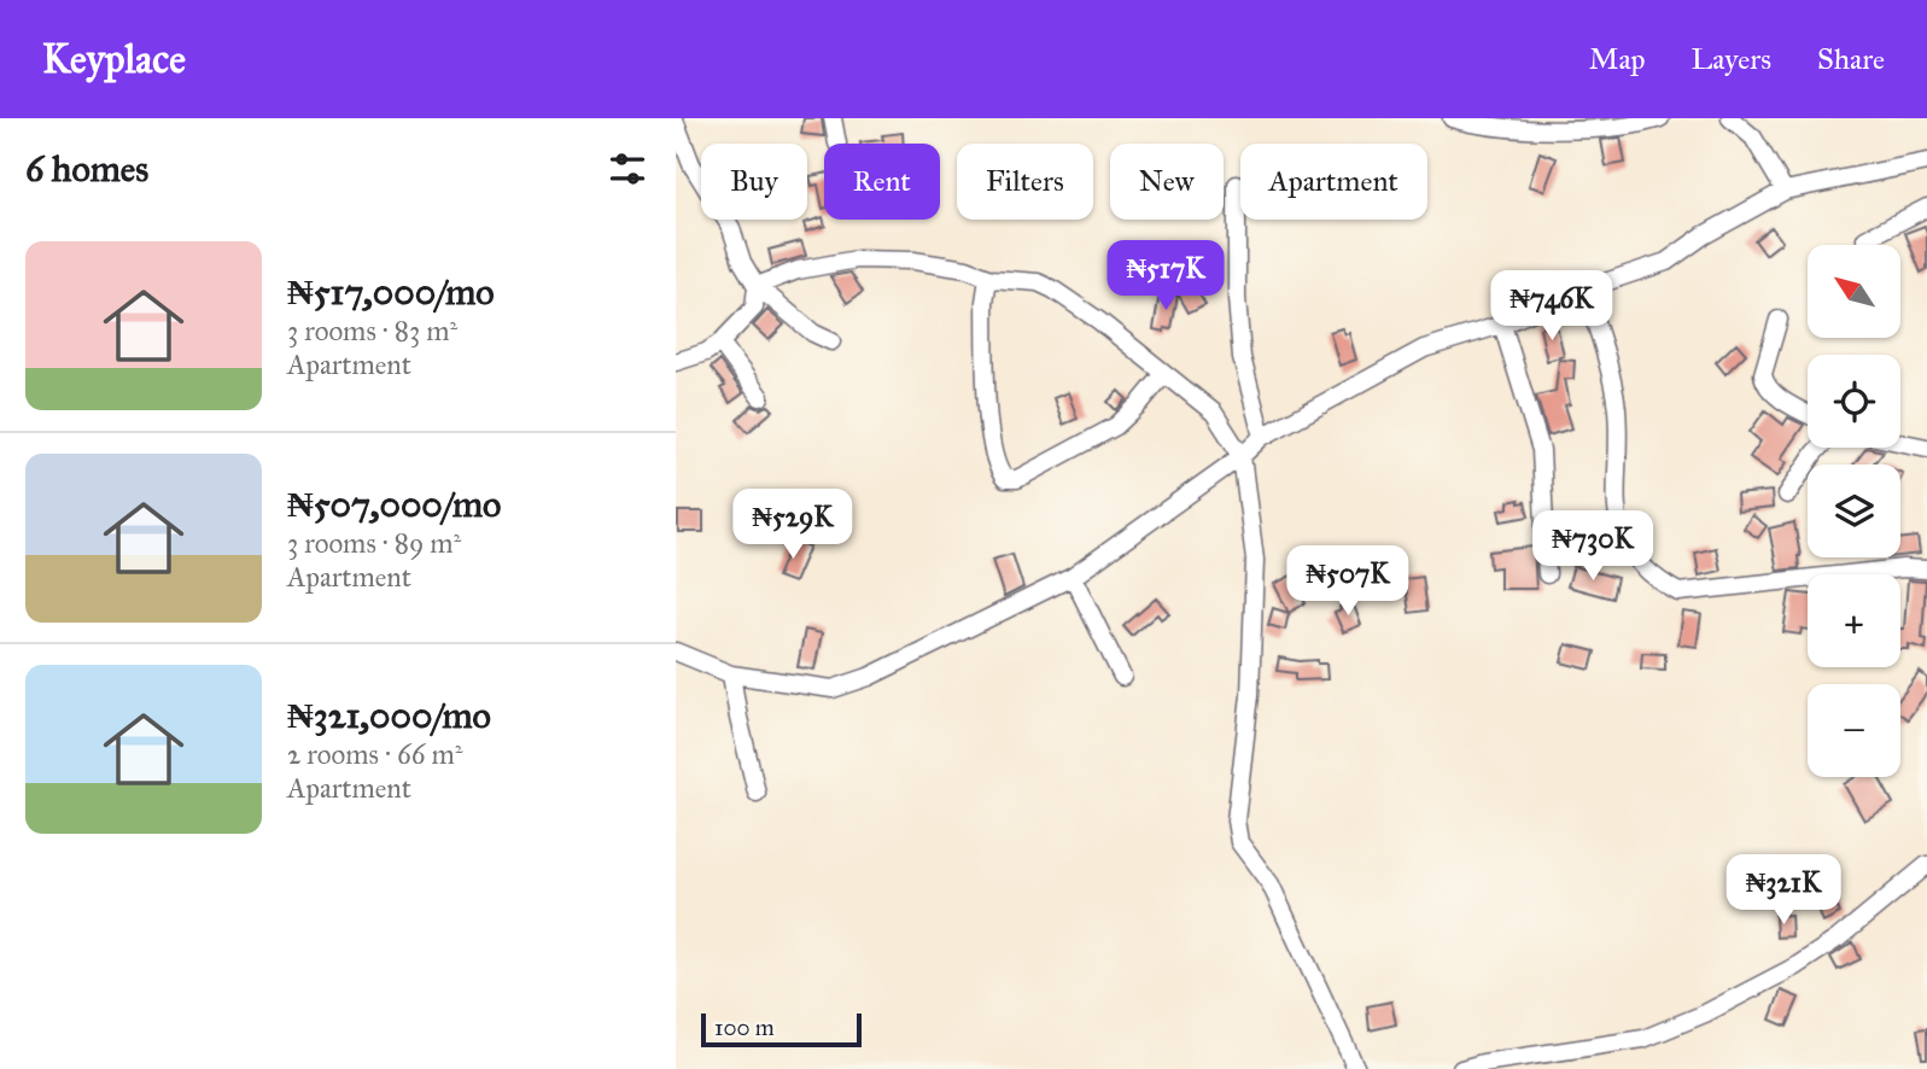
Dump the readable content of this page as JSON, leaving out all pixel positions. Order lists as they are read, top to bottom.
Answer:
{
  "scale_bar": "100 m",
  "north": "top left",
  "page": {
    "header": "Keyplace",
    "nav": ["Map", "Layers", "Share"],
    "heading": "6 homes",
    "chip": [
      "Buy",
      "Rent",
      "Filters",
      "New",
      "Apartment"
    ],
    "list": [
      {
        "name": "₦517,000/mo",
        "note": "3 rooms · 83 m² · Apartment"
      },
      {
        "name": "₦507,000/mo",
        "note": "3 rooms · 89 m² · Apartment"
      },
      {
        "name": "₦321,000/mo",
        "note": "2 rooms · 66 m² · Apartment"
      }
    ],
    "price": [
      "₦517K",
      "₦746K",
      "₦529K",
      "₦730K",
      "₦507K",
      "₦321K"
    ],
    "map_buttons": ["+", "−"],
    "scale": "100 m"
  }
}
